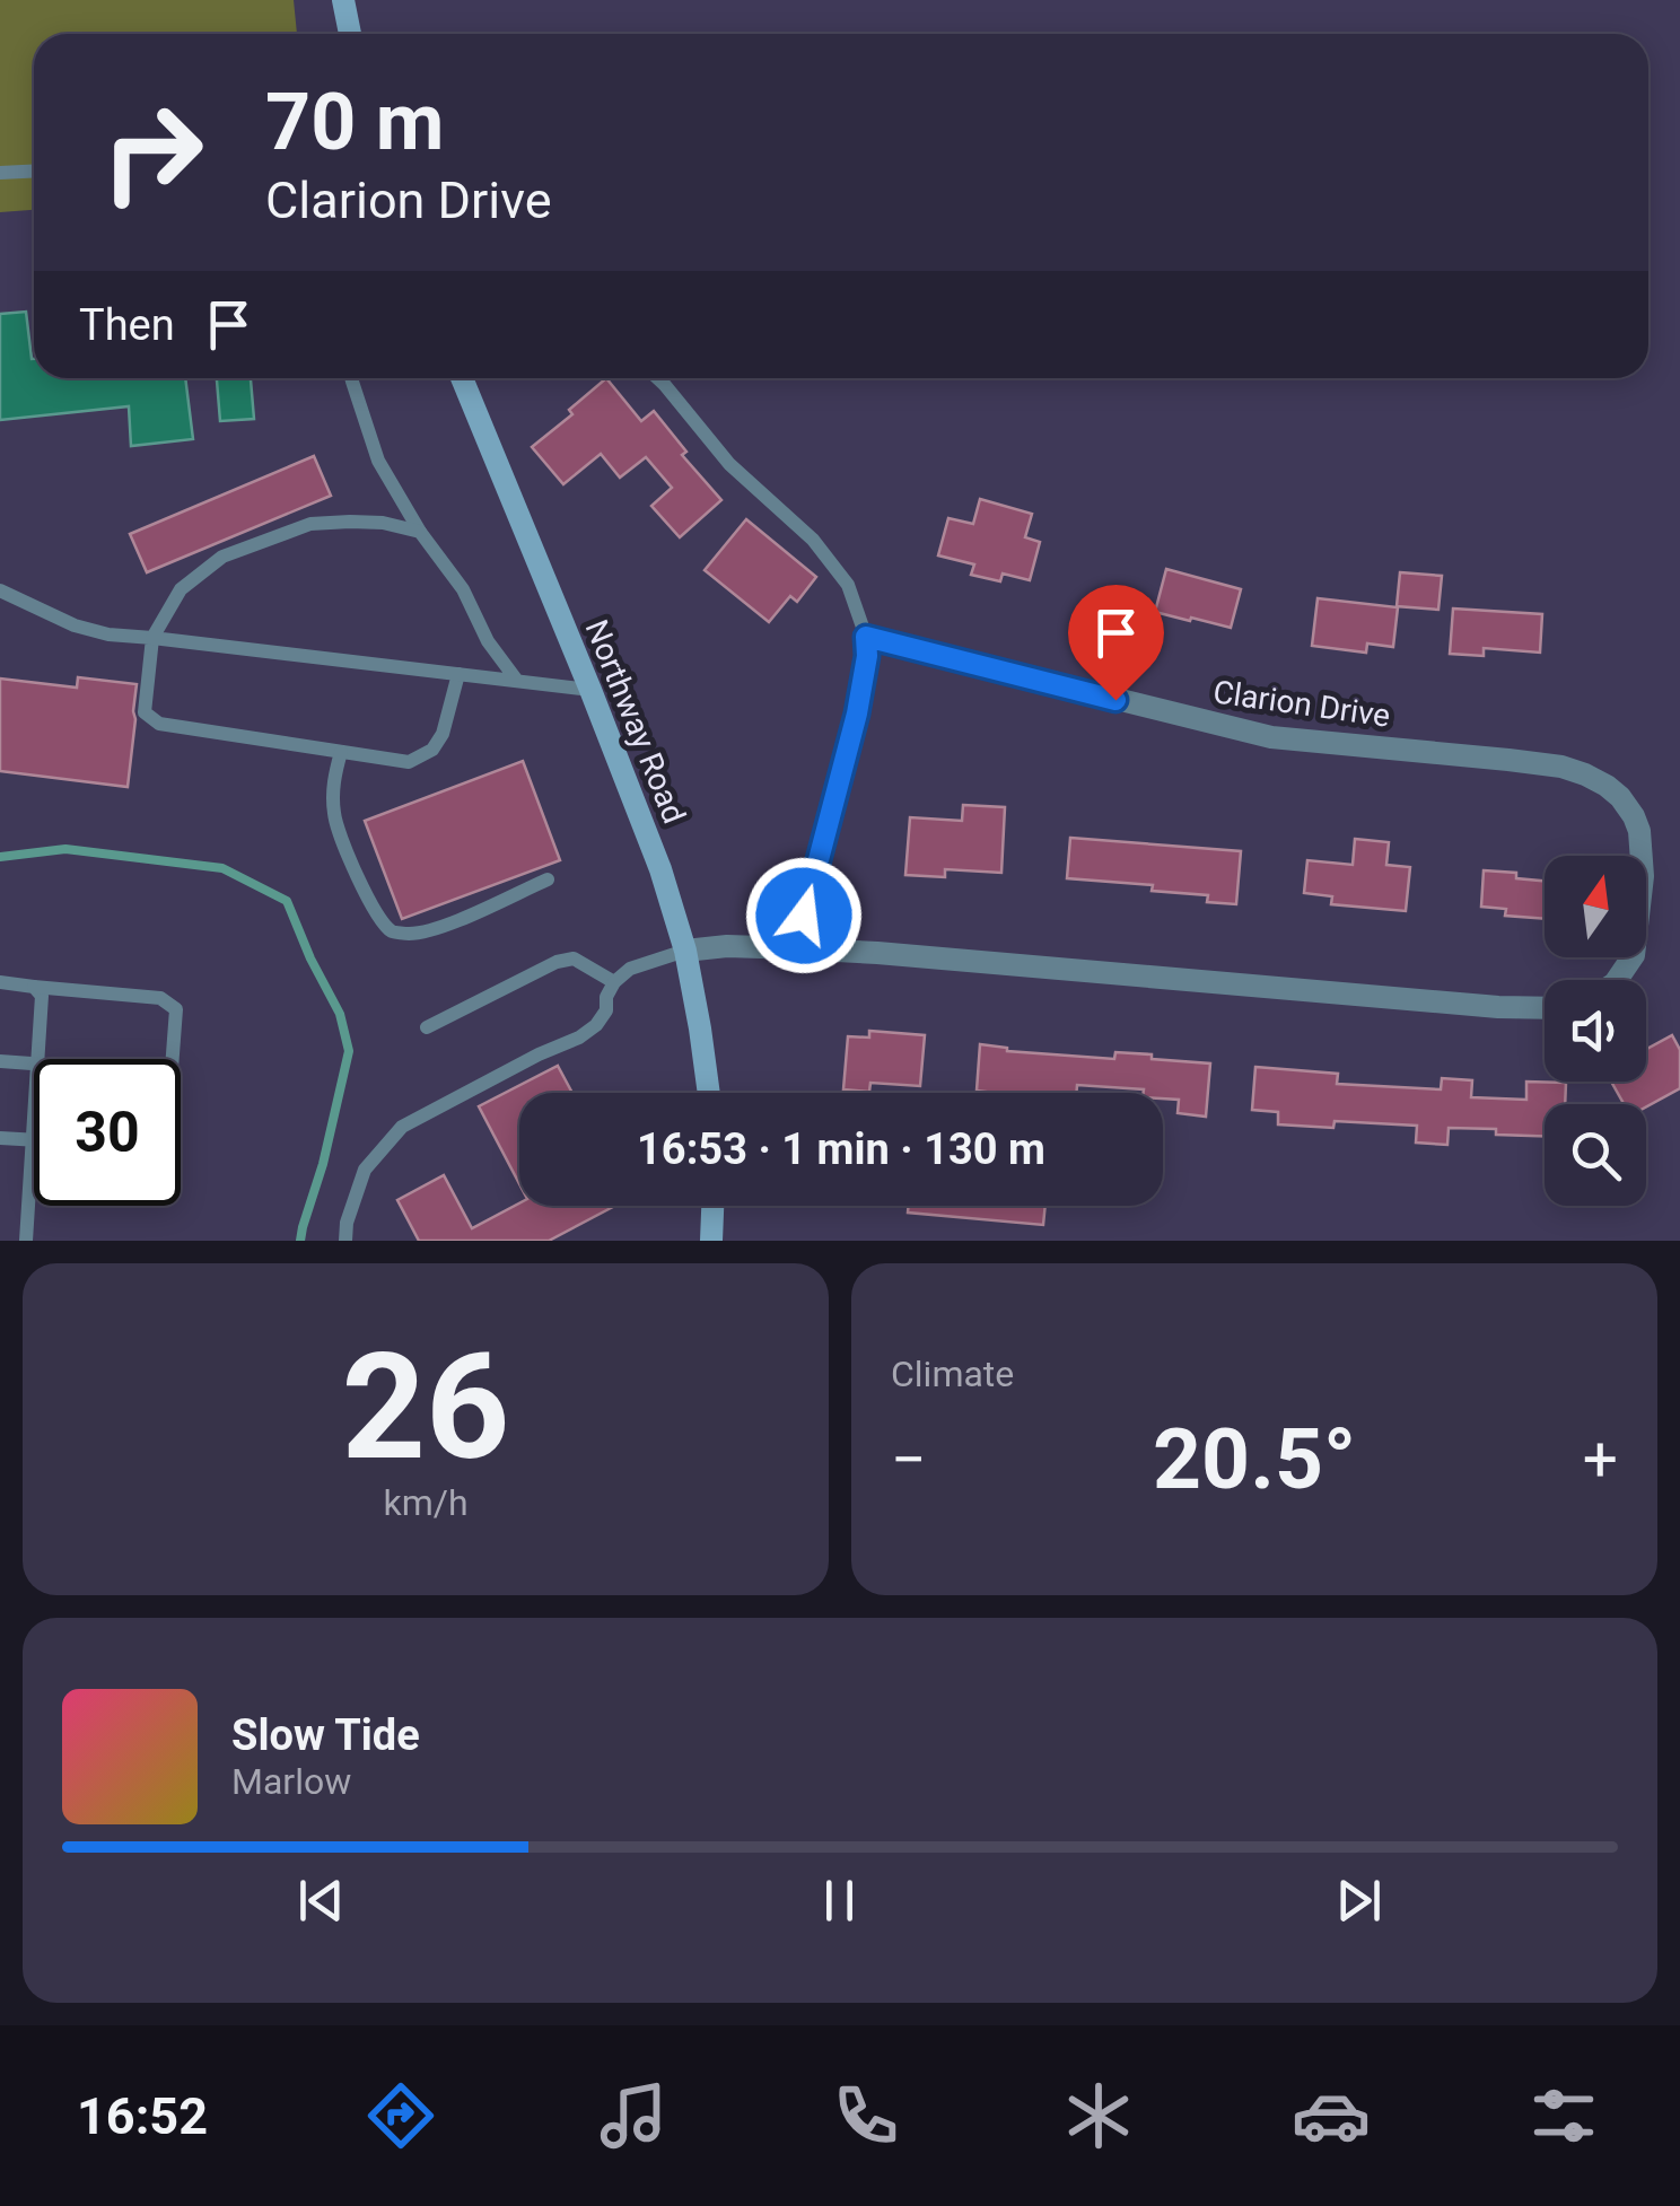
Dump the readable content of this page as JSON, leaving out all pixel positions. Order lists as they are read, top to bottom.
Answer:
{
  "streets": {
    "street": ["Clarion Drive", "Northway Road"]
  },
  "north": "top",
  "page": {
    "turn": ["70 m", "Clarion Drive"],
    "then": "Then",
    "limit": "30",
    "trip": "16:53 · 1 min · 130 m",
    "tile": [
      ["26", "km/h"],
      "Climate"
    ],
    "heat": ["−", "20.5°", "+"],
    "song": ["Slow Tide", "Marlow"],
    "tabs": "16:52"
  }
}
